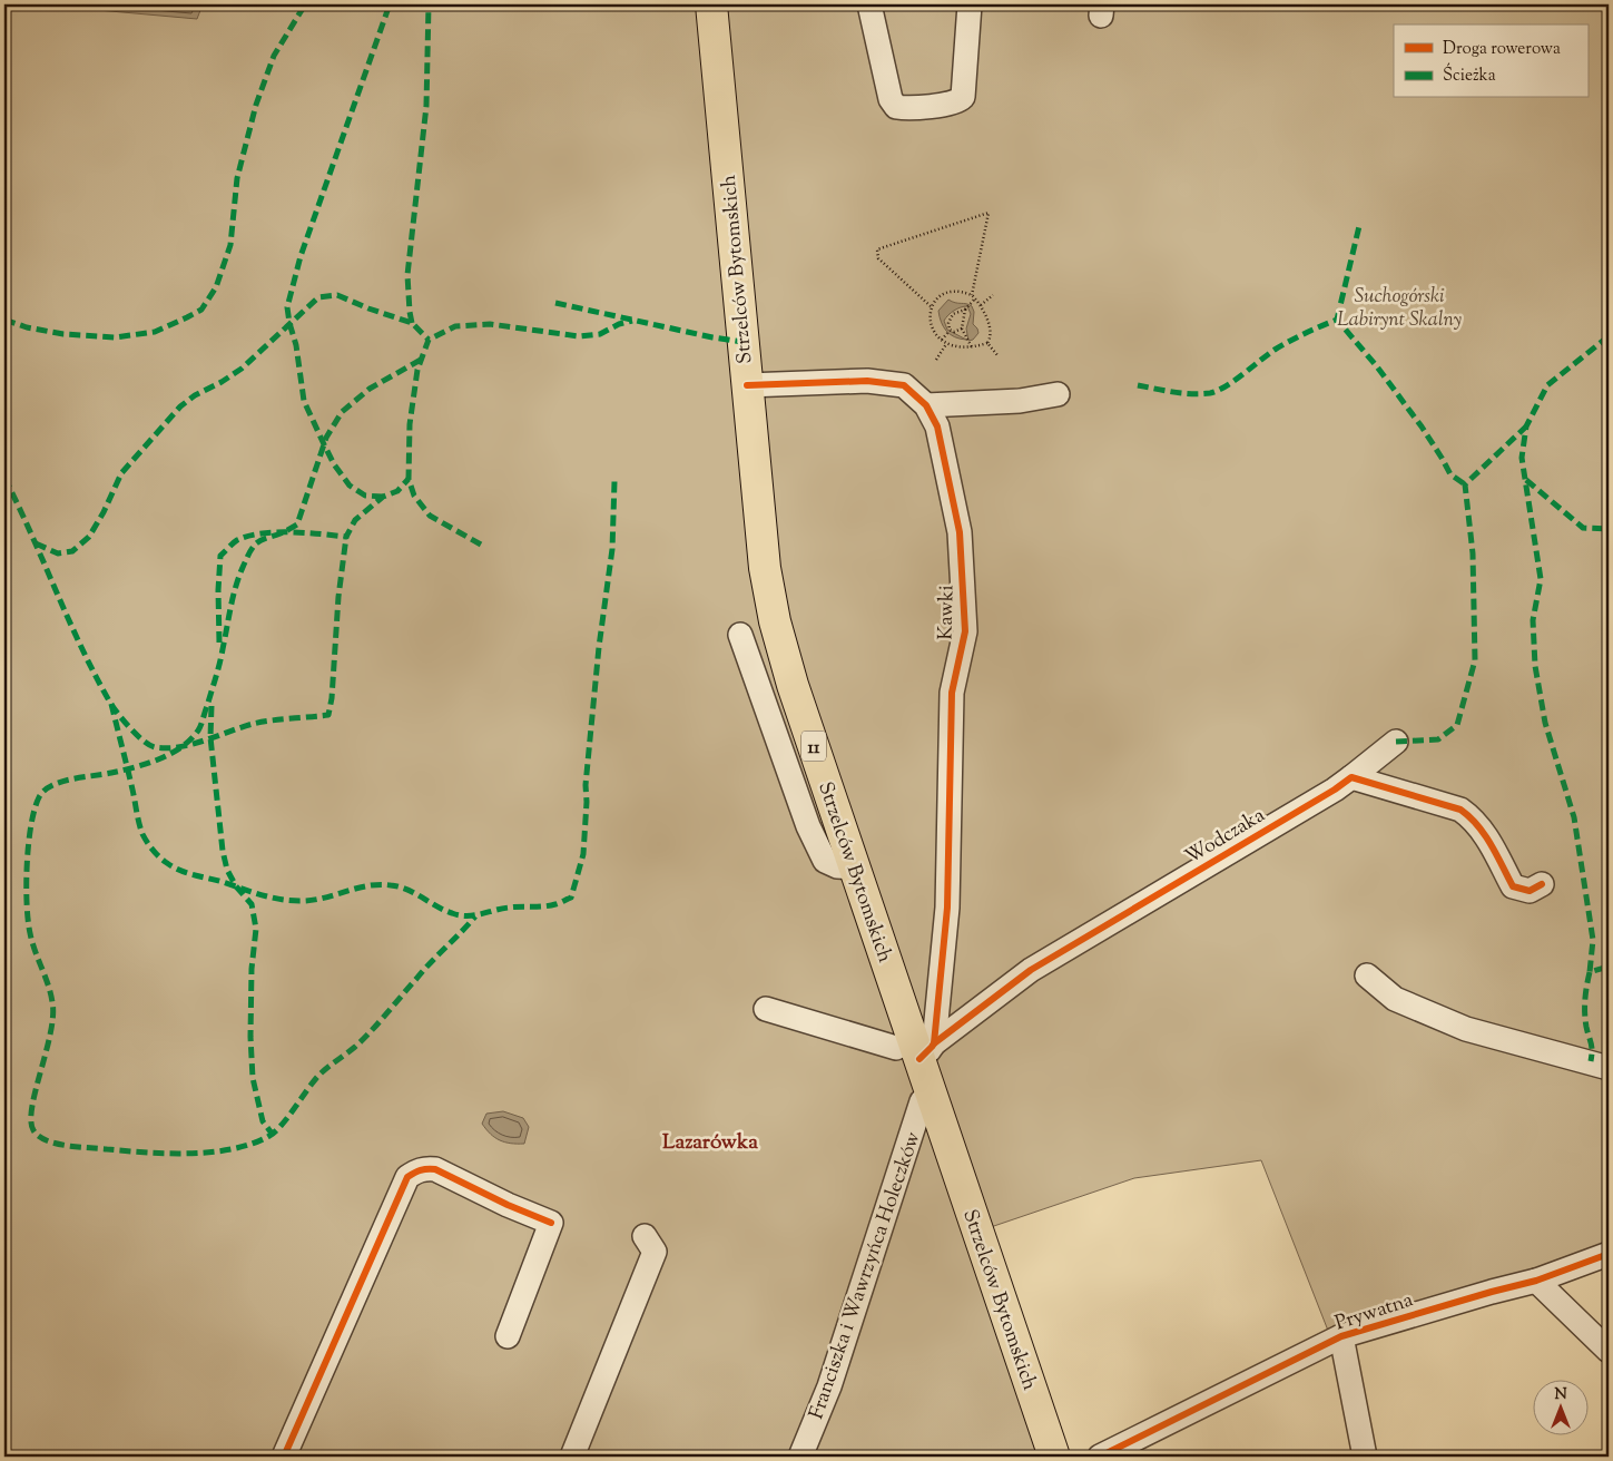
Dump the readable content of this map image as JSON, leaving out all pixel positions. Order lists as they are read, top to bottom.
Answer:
{
  "streets": {
    "highway": ["Strzelców Bytomskich", "11"],
    "street": [
      "Kawki",
      "Wodczaka",
      "Franciszka i Wawrzyńca Holeczków",
      "Prywatna"
    ]
  },
  "crossings": [
    ["Strzelców Bytomskich", "Kawki"],
    ["Strzelców Bytomskich", "Wodczaka"],
    ["Strzelców Bytomskich", "Franciszka i Wawrzyńca Holeczków"],
    ["Kawki", "Wodczaka"]
  ],
  "districts": ["Lazarówka"],
  "parks": ["Suchogórski Labirynt Skalny"],
  "legend": ["Droga rowerowa", "Ścieżka"],
  "north": "top"
}
